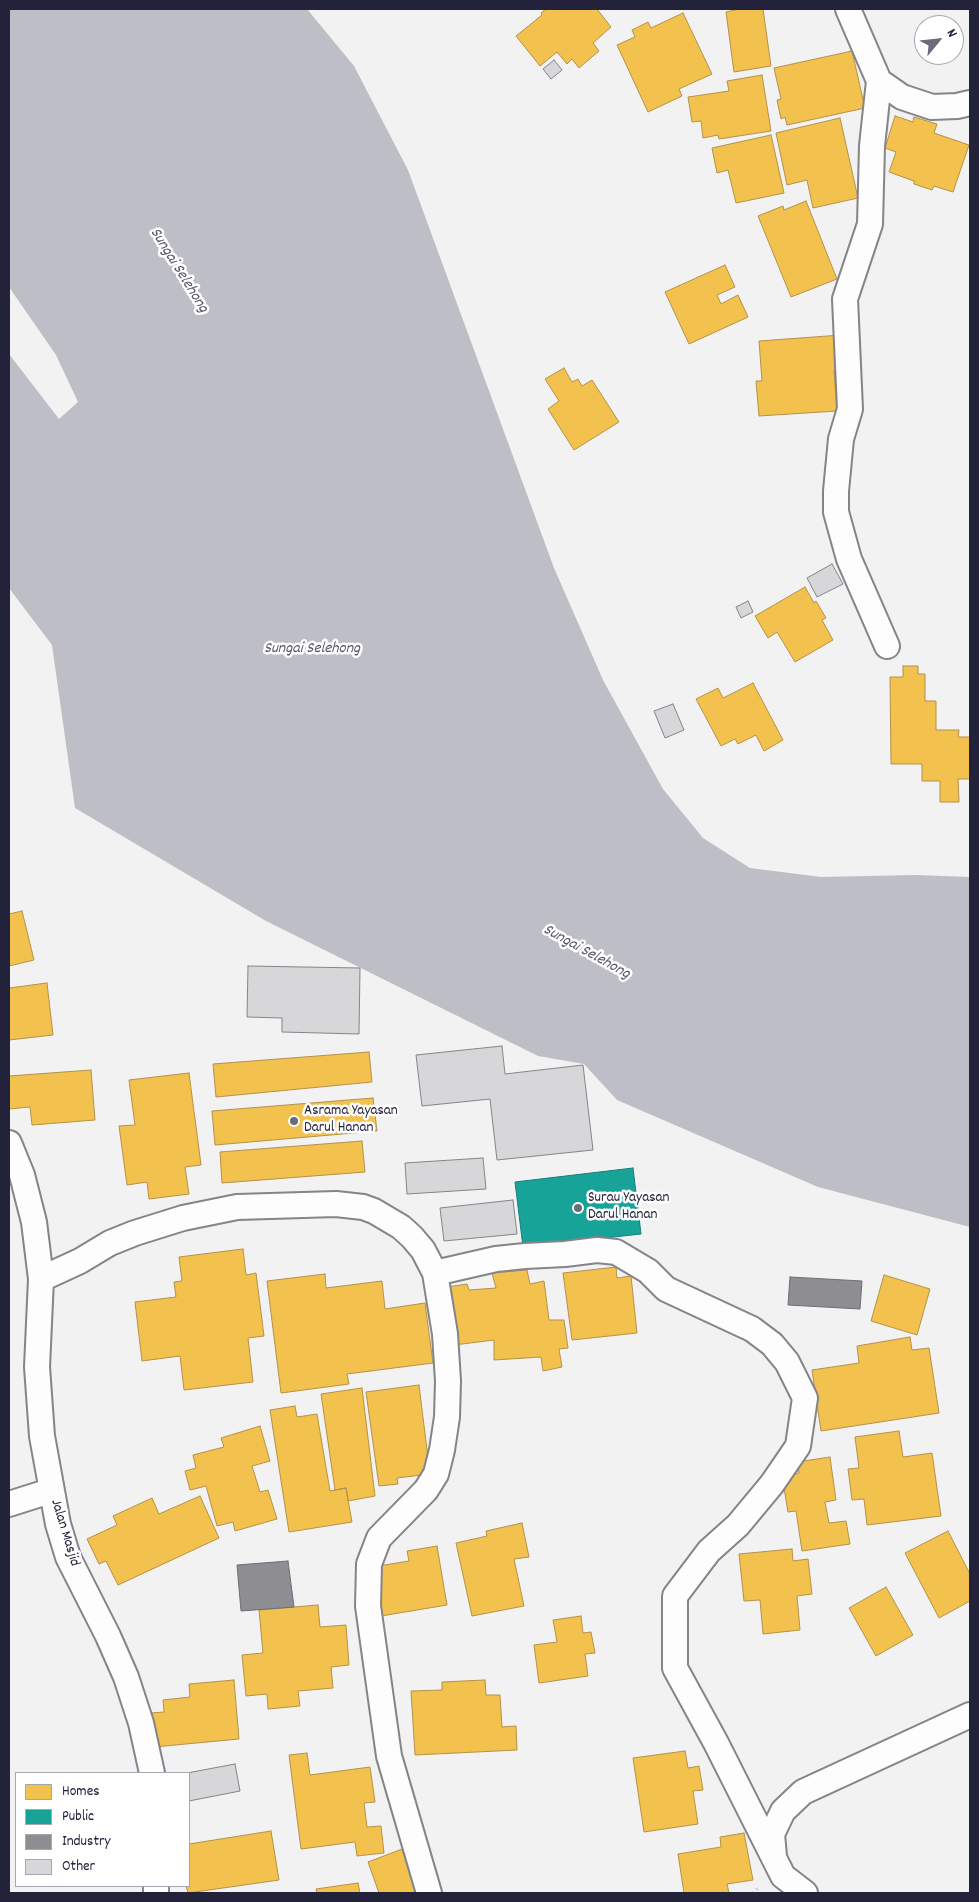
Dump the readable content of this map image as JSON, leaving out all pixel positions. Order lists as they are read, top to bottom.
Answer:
{
  "streets": {
    "street": ["Jalan Masjid"]
  },
  "water": ["Sungai Selehong"],
  "places": ["Asrama Yayasan Darul Hanan", "Surau Yayasan Darul Hanan"],
  "legend": [
    "Homes",
    "Public",
    "Industry",
    "Other"
  ],
  "north": "top right"
}
